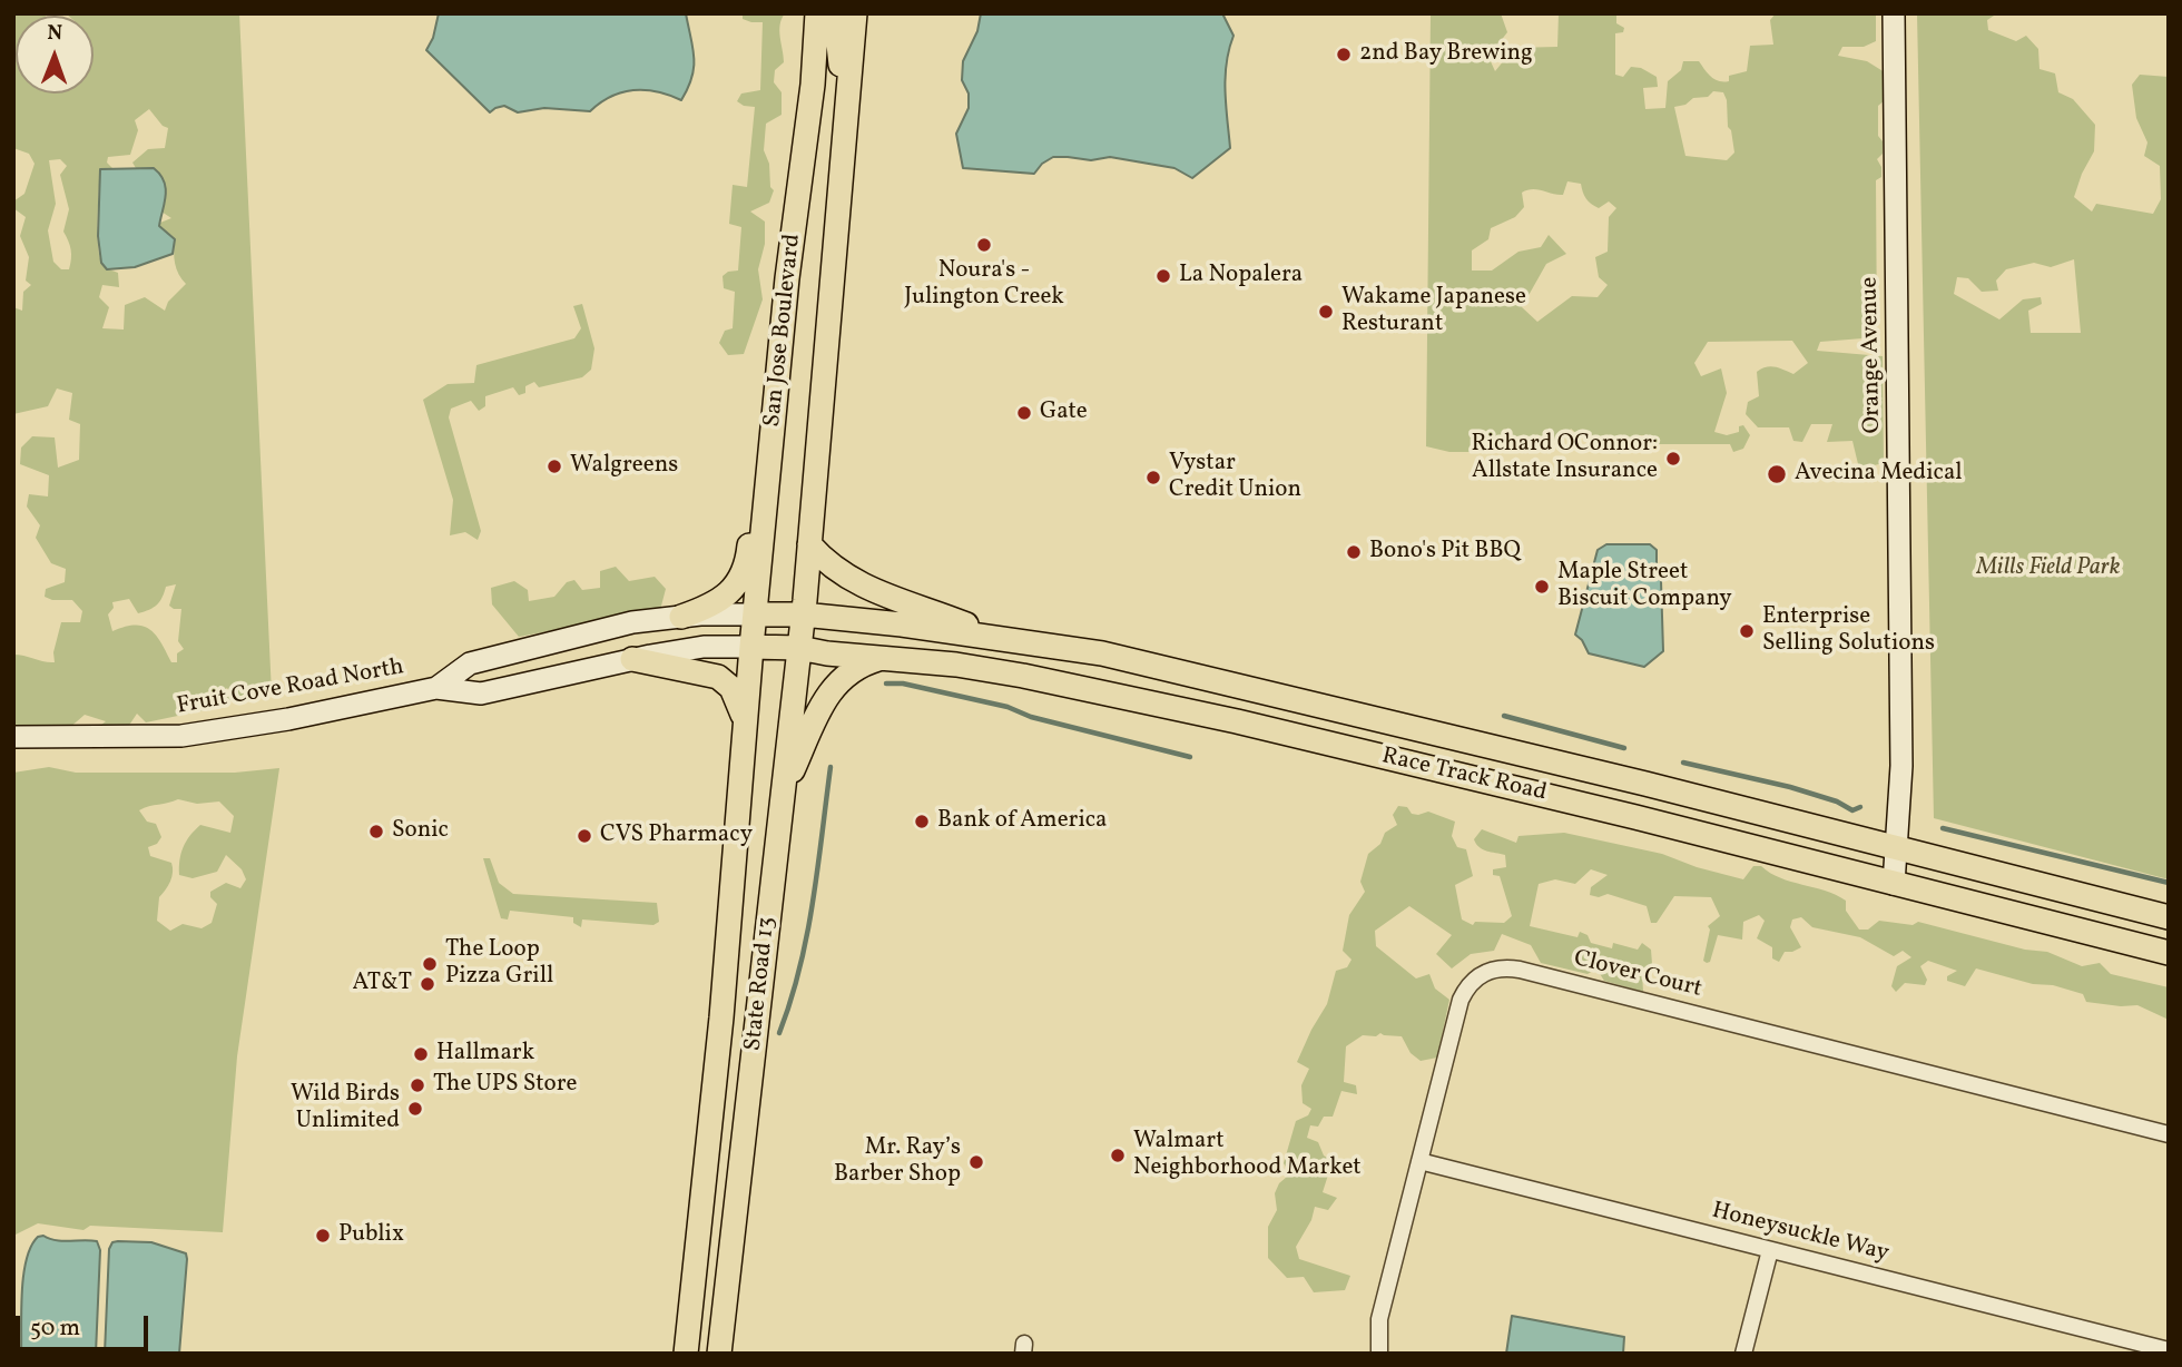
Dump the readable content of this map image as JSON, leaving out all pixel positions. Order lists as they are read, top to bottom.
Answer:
{
  "streets": {
    "main road": ["San Jose Boulevard", "Race Track Road", "State Road 13"],
    "street": [
      "Orange Avenue",
      "Fruit Cove Road North",
      "Clover Court",
      "Honeysuckle Way"
    ]
  },
  "crossings": [
    ["San Jose Boulevard", "Fruit Cove Road North"],
    ["San Jose Boulevard", "Race Track Road"],
    ["San Jose Boulevard", "State Road 13"],
    ["Orange Avenue", "Race Track Road"],
    ["Fruit Cove Road North", "Race Track Road"],
    ["Fruit Cove Road North", "State Road 13"],
    ["Race Track Road", "State Road 13"],
    ["Clover Court", "Honeysuckle Way"]
  ],
  "parks": ["Mills Field Park"],
  "places": [
    "2nd Bay Brewing",
    "Noura's - Julington Creek",
    "La Nopalera",
    "Wakame Japanese Resturant",
    "Gate",
    "Richard OConnor: Allstate Insurance",
    "Walgreens",
    "Avecina Medical",
    "Vystar Credit Union",
    "Bono's Pit BBQ",
    "Maple Street Biscuit Company",
    "Enterprise Selling Solutions",
    "Bank of America",
    "Sonic",
    "CVS Pharmacy",
    "The Loop Pizza Grill",
    "AT&T",
    "Hallmark",
    "The UPS Store",
    "Wild Birds Unlimited",
    "Walmart Neighborhood Market",
    "Mr. Ray’s Barber Shop",
    "Publix"
  ],
  "scale_bar": "50 m",
  "north": "top"
}
